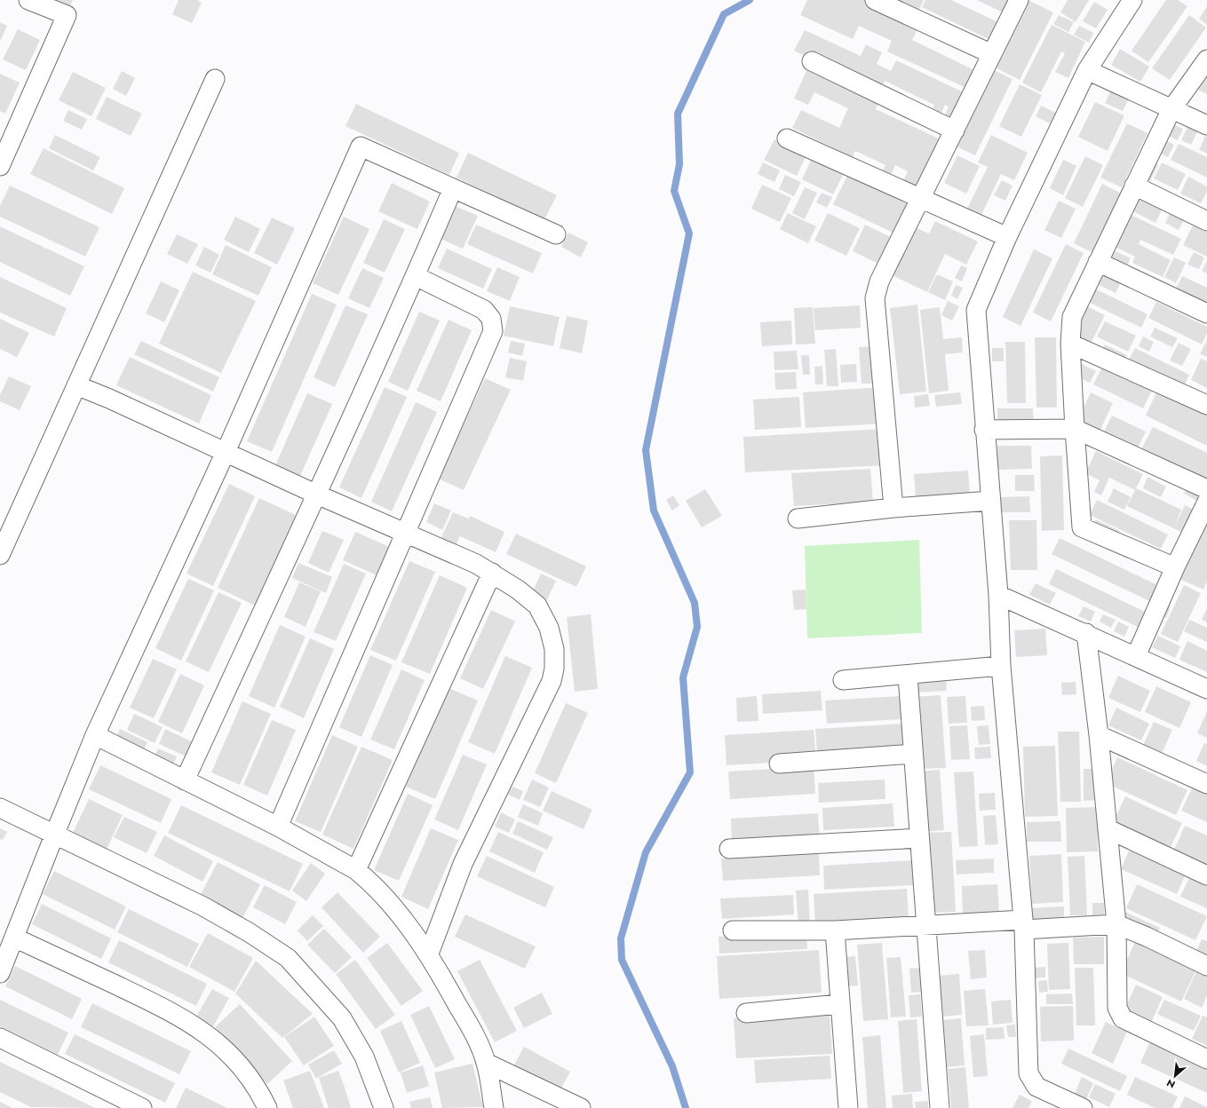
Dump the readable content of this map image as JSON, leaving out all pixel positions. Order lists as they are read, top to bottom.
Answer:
{
  "north": "bottom left"
}
